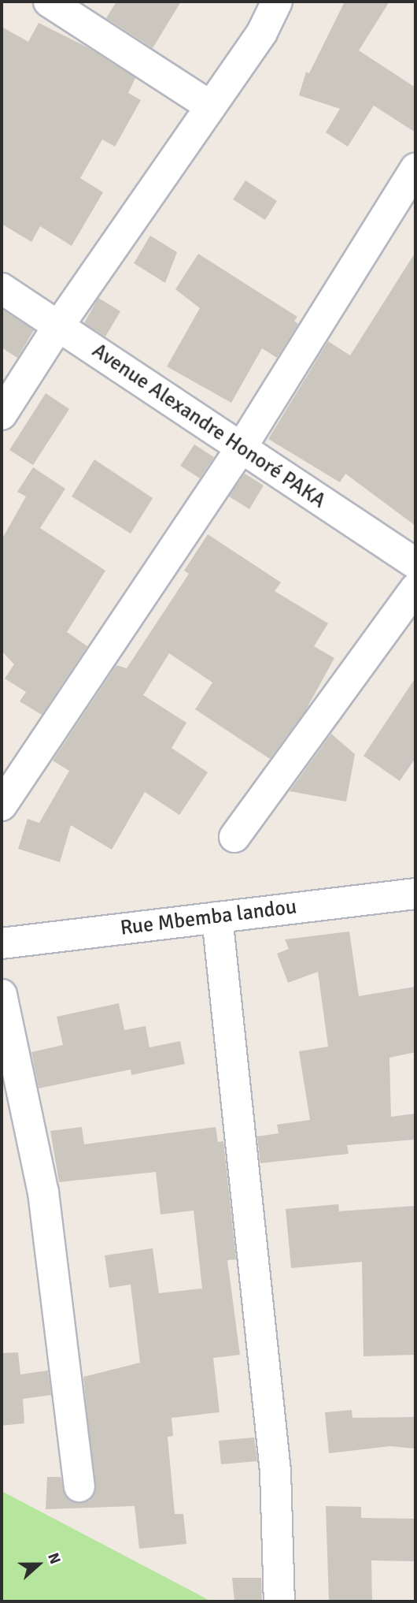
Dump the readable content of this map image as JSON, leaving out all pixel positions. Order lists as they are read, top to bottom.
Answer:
{
  "streets": {
    "street": ["Avenue Alexandre Honoré PAKA", "Rue Mbemba landou"]
  },
  "north": "right"
}
